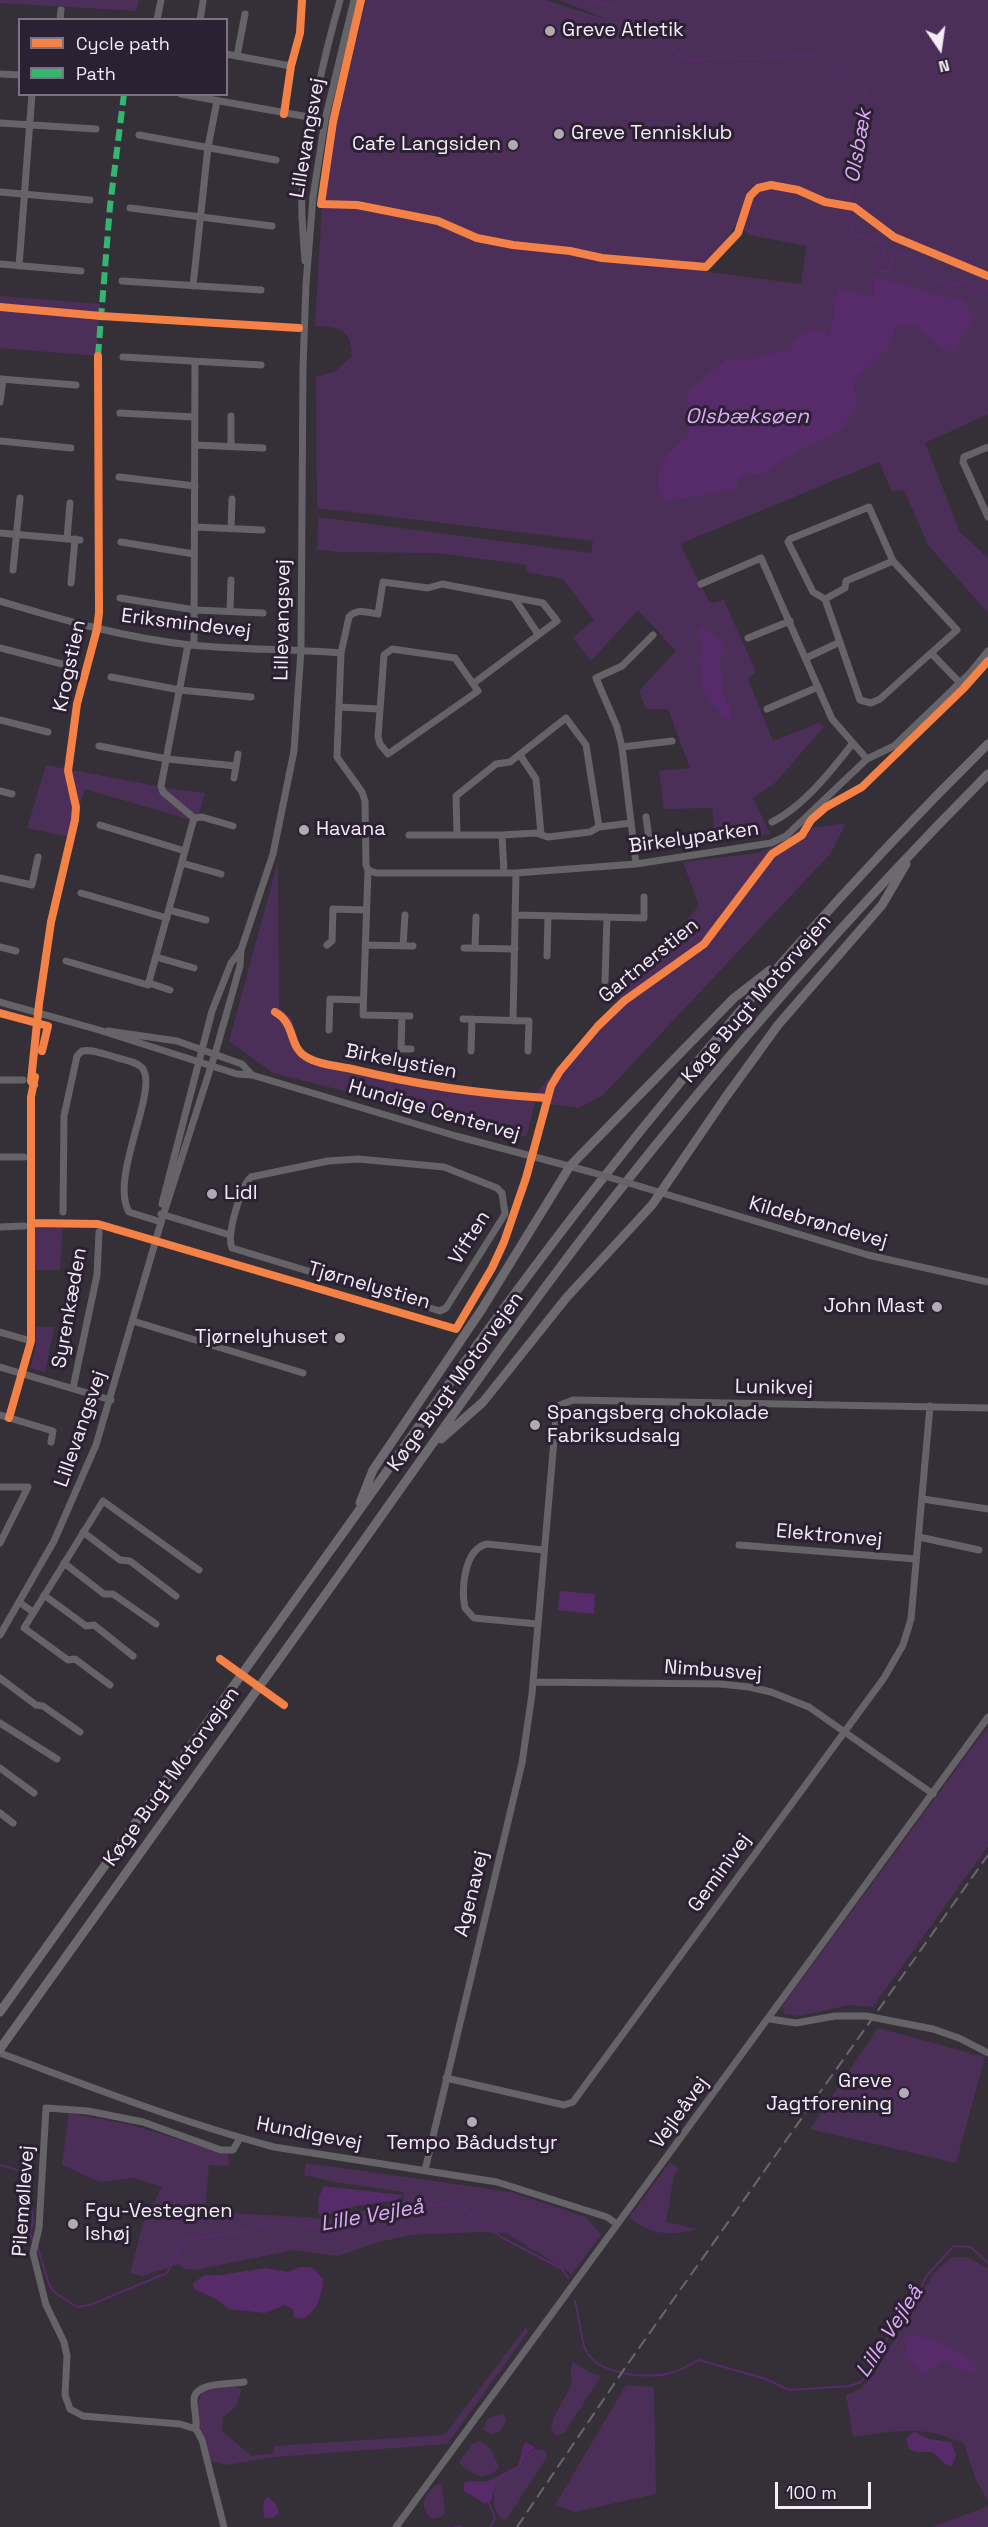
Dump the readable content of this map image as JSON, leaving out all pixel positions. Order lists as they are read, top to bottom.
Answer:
{
  "streets": {
    "highway": ["Køge Bugt Motorvejen"],
    "street": [
      "Lillevangsvej",
      "Eriksmindevej",
      "Birkelyparken",
      "Hundige Centervej",
      "Kildebrøndevej",
      "Viften",
      "Syrenkæden",
      "Lunikvej",
      "Elektronvej",
      "Nimbusvej",
      "Geminivej",
      "Agenavej",
      "Vejleåvej",
      "Hundigevej",
      "Pilemøllevej"
    ],
    "cycle path": ["Krogstien", "Gartnerstien", "Birkelystien"]
  },
  "crossings": [
    ["Lillevangsvej", "Eriksmindevej"],
    ["Lillevangsvej", "Hundige Centervej"],
    ["Lillevangsvej", "Viften"],
    ["Køge Bugt Motorvejen", "Hundigevej"],
    ["Hundige Centervej", "Kildebrøndevej"],
    ["Lunikvej", "Geminivej"],
    ["Lunikvej", "Agenavej"],
    ["Elektronvej", "Geminivej"],
    ["Nimbusvej", "Geminivej"],
    ["Nimbusvej", "Agenavej"],
    ["Nimbusvej", "Vejleåvej"],
    ["Geminivej", "Agenavej"],
    ["Agenavej", "Hundigevej"],
    ["Vejleåvej", "Hundigevej"],
    ["Hundigevej", "Pilemøllevej"]
  ],
  "water": ["Olsbæk", "Olsbæksøen", "Lille Vejleå"],
  "places": [
    "Greve Atletik",
    "Greve Tennisklub",
    "Cafe Langsiden",
    "Havana",
    "Lidl",
    "John Mast",
    "Tjørnelyhuset",
    "Spangsberg chokolade Fabriksudsalg",
    "Greve Jagtforening",
    "Tempo Bådudstyr",
    "Fgu-Vestegnen Ishøj"
  ],
  "legend": ["Cycle path", "Path"],
  "scale_bar": "100 m",
  "north": "bottom"
}
